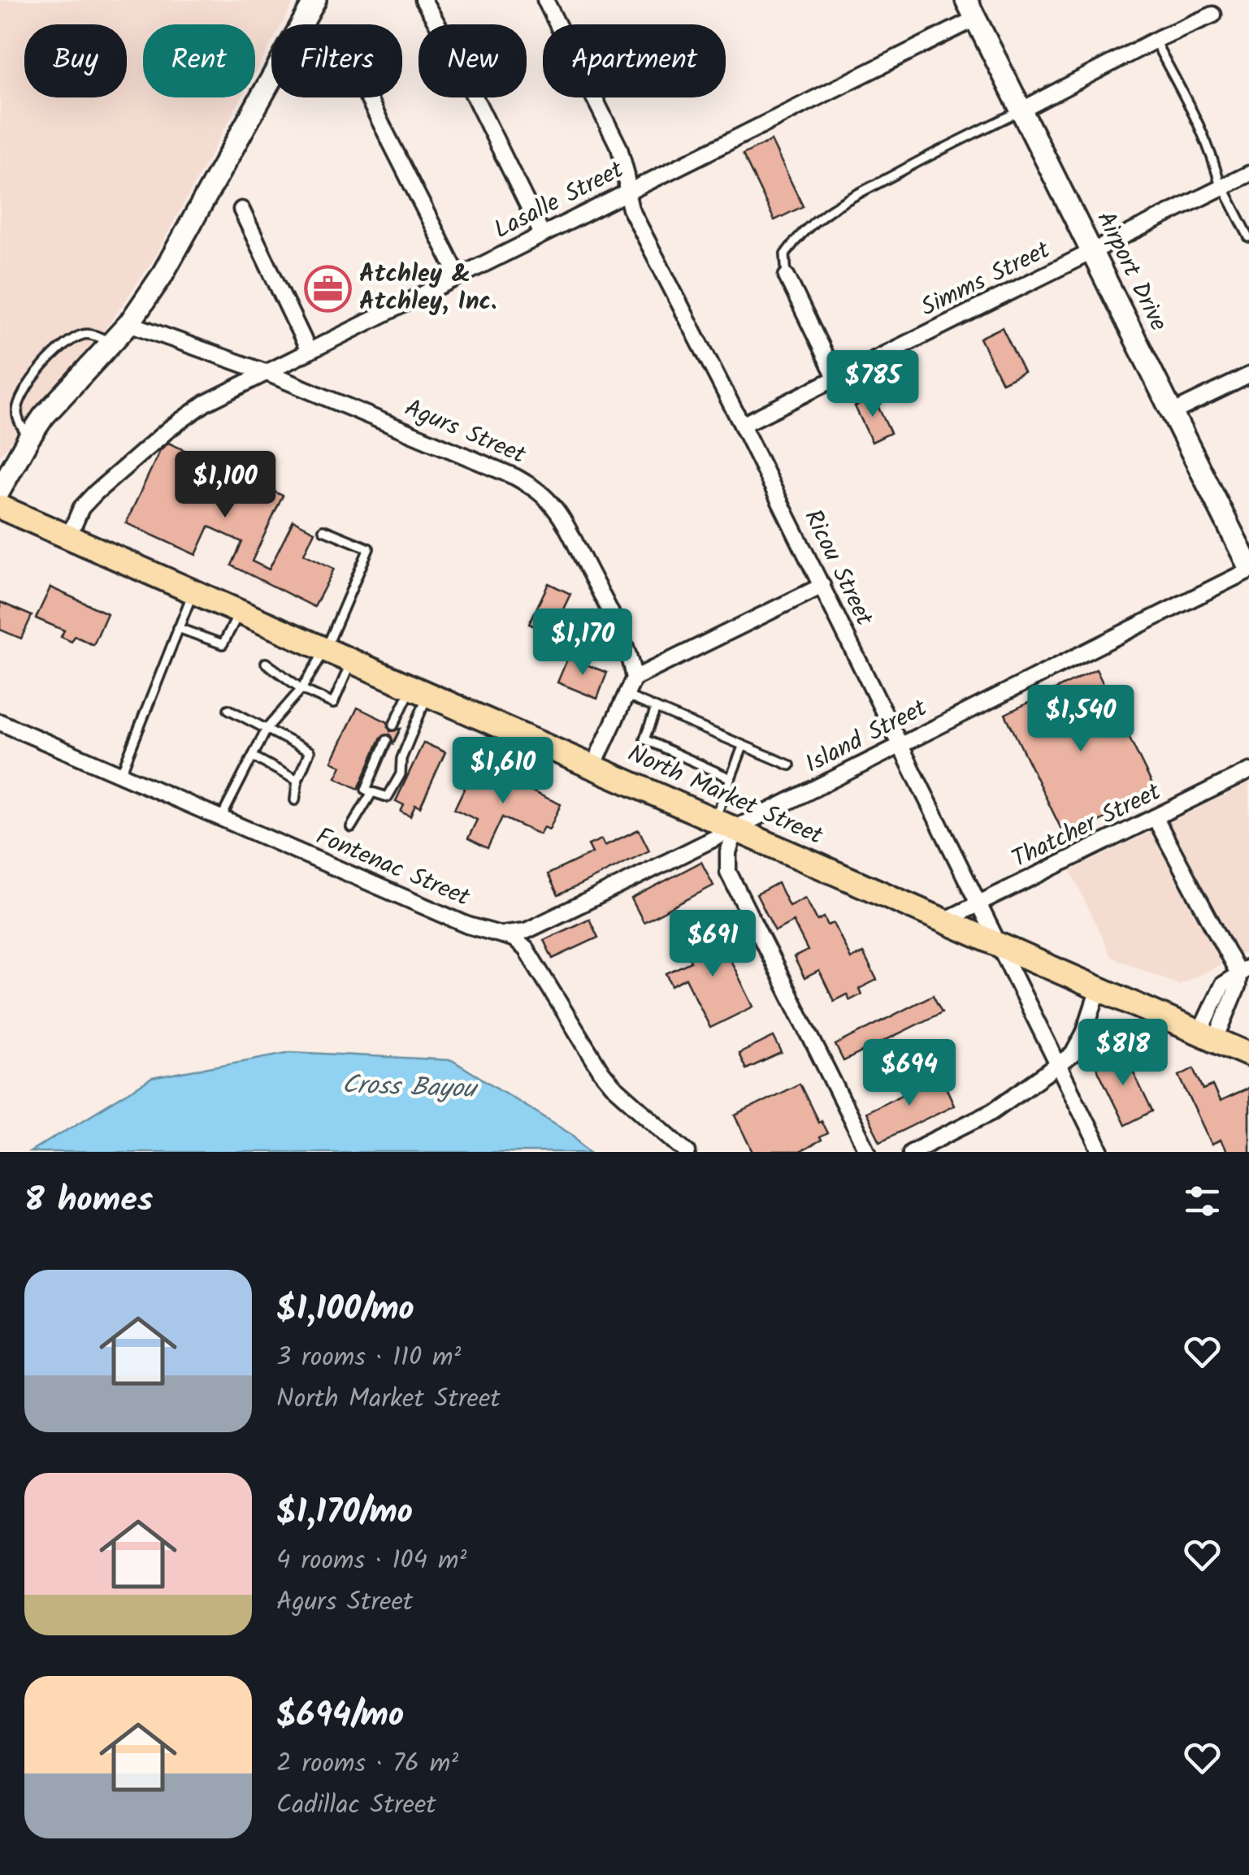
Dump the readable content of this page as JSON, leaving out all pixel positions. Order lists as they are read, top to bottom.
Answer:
{
  "streets": {
    "main road": ["North Market Street"],
    "street": [
      "Lasalle Street",
      "Airport Drive",
      "Simms Street",
      "Agurs Street",
      "Ricou Street",
      "Island Street",
      "Thatcher Street",
      "Fontenac Street"
    ]
  },
  "crossings": [
    ["Lasalle Street", "Airport Drive"],
    ["Lasalle Street", "Agurs Street"],
    ["Lasalle Street", "Ricou Street"],
    ["Lasalle Street", "North Market Street"],
    ["Airport Drive", "Simms Street"],
    ["Airport Drive", "Island Street"],
    ["Simms Street", "Ricou Street"],
    ["Ricou Street", "Island Street"],
    ["Ricou Street", "North Market Street"],
    ["Ricou Street", "Thatcher Street"],
    ["Island Street", "North Market Street"],
    ["Island Street", "Fontenac Street"],
    ["North Market Street", "Thatcher Street"]
  ],
  "water": ["Cross Bayou"],
  "places": {
    "office": ["Atchley & Atchley, Inc."]
  },
  "page": {
    "chip": [
      "Buy",
      "Rent",
      "Filters",
      "New",
      "Apartment"
    ],
    "price": [
      "$785",
      "$1,100",
      "$1,170",
      "$1,540",
      "$1,610",
      "$691",
      "$818",
      "$694"
    ],
    "heading": "8 homes",
    "list": [
      {
        "name": "$1,100/mo",
        "note": "3 rooms · 110 m² · North Market Street"
      },
      {
        "name": "$1,170/mo",
        "note": "4 rooms · 104 m² · Agurs Street"
      },
      {
        "name": "$694/mo",
        "note": "2 rooms · 76 m² · Cadillac Street"
      }
    ]
  }
}
